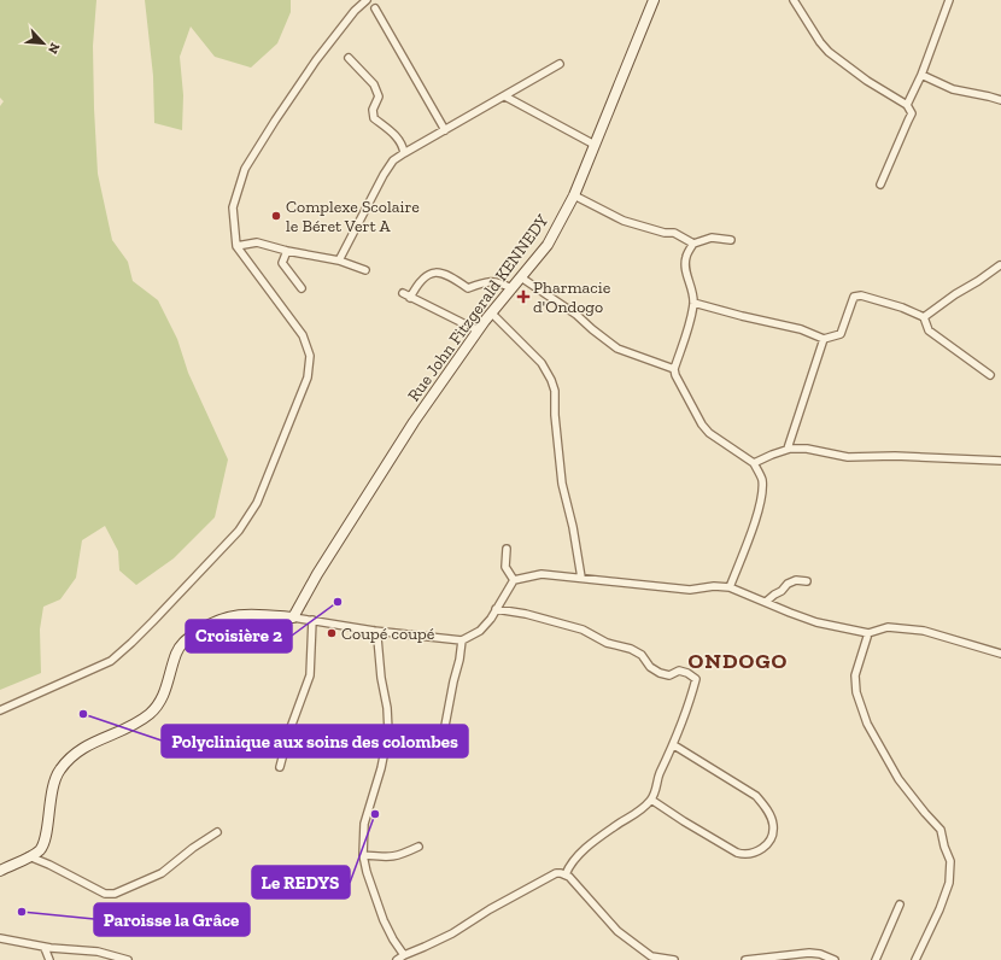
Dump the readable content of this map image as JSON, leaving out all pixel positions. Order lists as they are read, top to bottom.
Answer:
{
  "streets": {
    "street": ["Rue John Fitzgerald KENNEDY"]
  },
  "districts": ["ONDOGO"],
  "places": {
    "other": [
      "Complexe Scolaire le Béret Vert A",
      "Croisière 2",
      "Coupé coupé",
      "Polyclinique aux soins des colombes",
      "Le REDYS",
      "Paroisse la Grâce"
    ],
    "health": ["Pharmacie d'Ondogo"]
  },
  "north": "bottom right"
}
